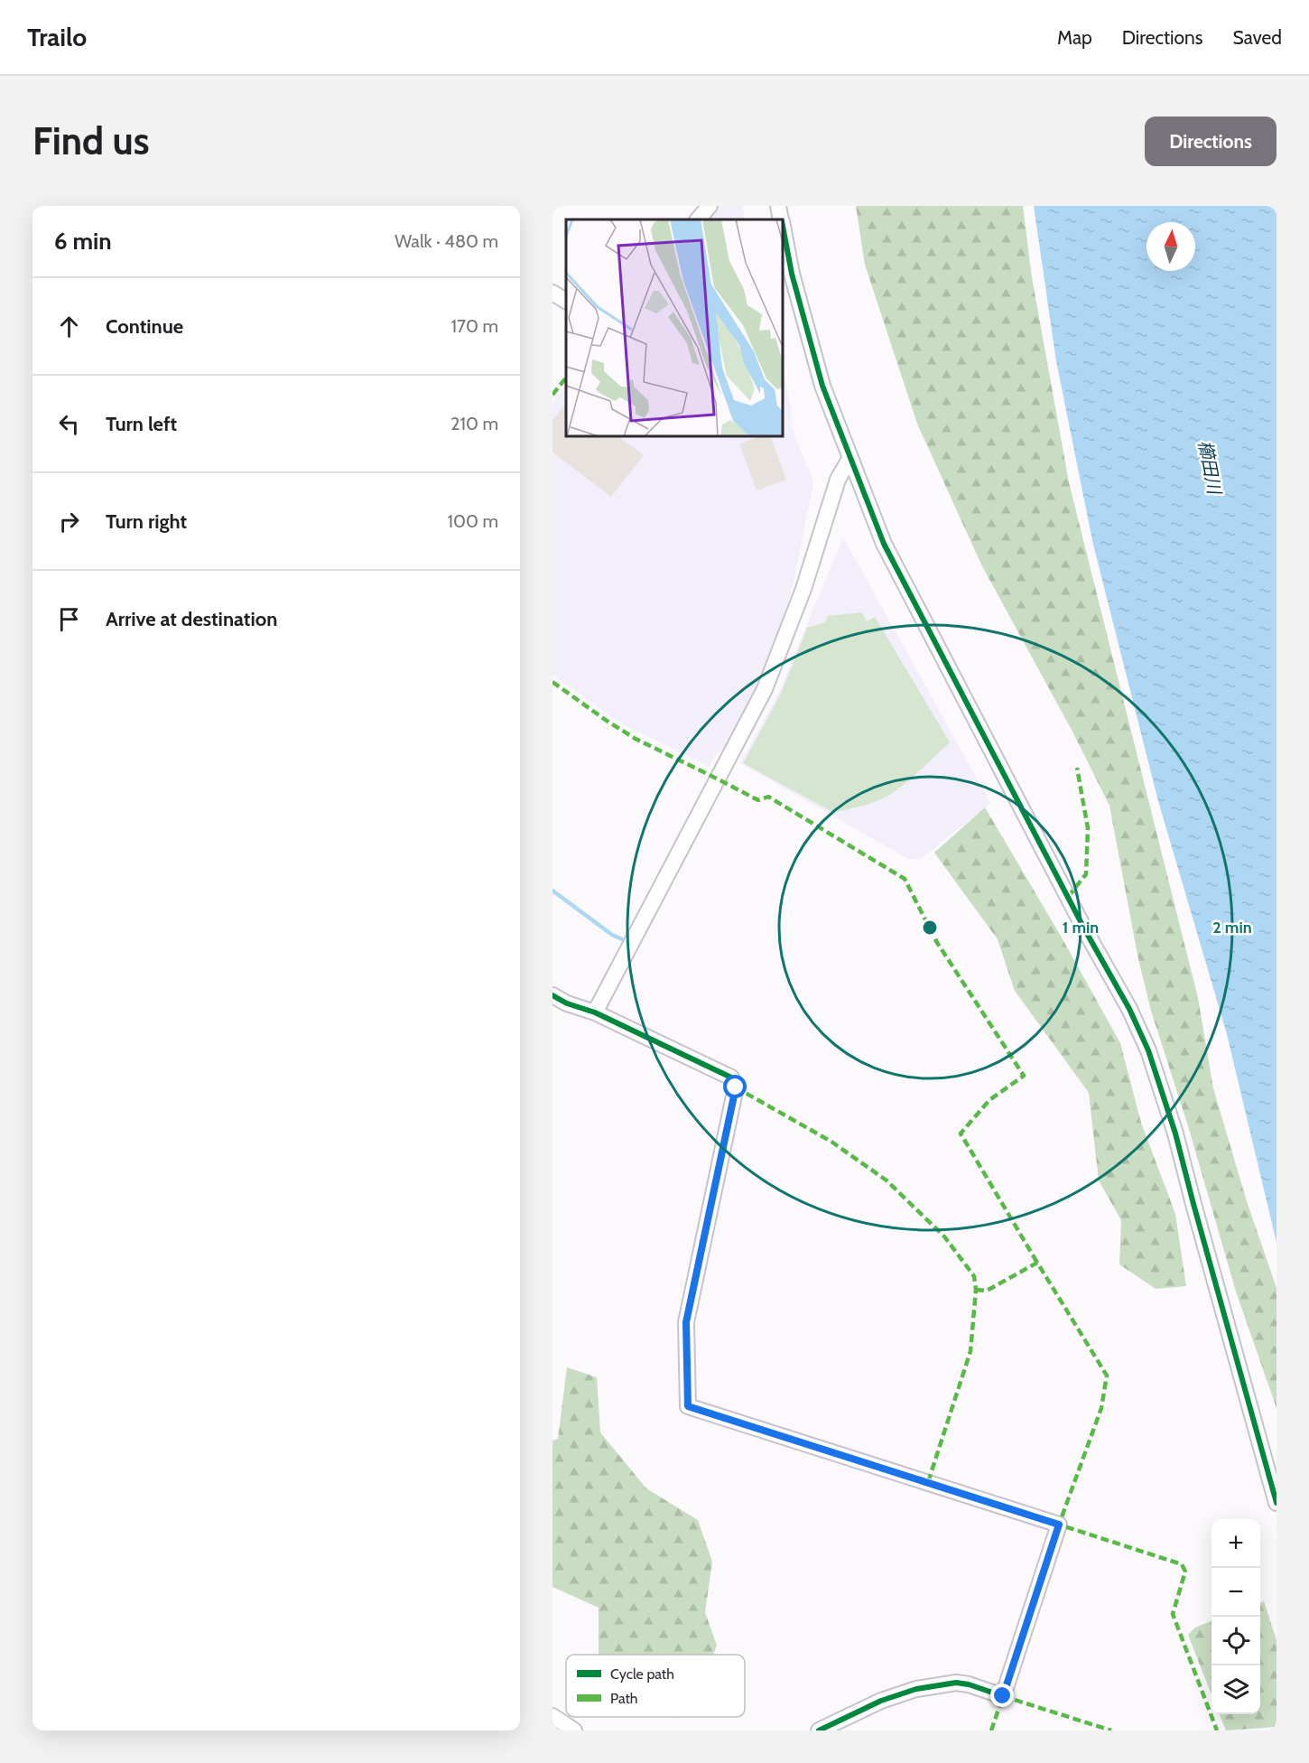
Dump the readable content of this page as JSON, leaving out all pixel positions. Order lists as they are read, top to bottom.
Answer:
{
  "water": ["櫛田川"],
  "legend": ["Cycle path", "Path"],
  "north": "top",
  "page": {
    "header": "Trailo",
    "nav": ["Map", "Directions", "Saved"],
    "buttons": "Directions",
    "title": "Find us",
    "heading": ["6 min", "Walk · 480 m"],
    "list": [
      ["Continue", "170 m"],
      ["Turn left", "210 m"],
      ["Turn right", "100 m"],
      "Arrive at destination"
    ],
    "map_buttons": ["+", "−"]
  },
  "rings": ["1 min", "2 min"]
}
